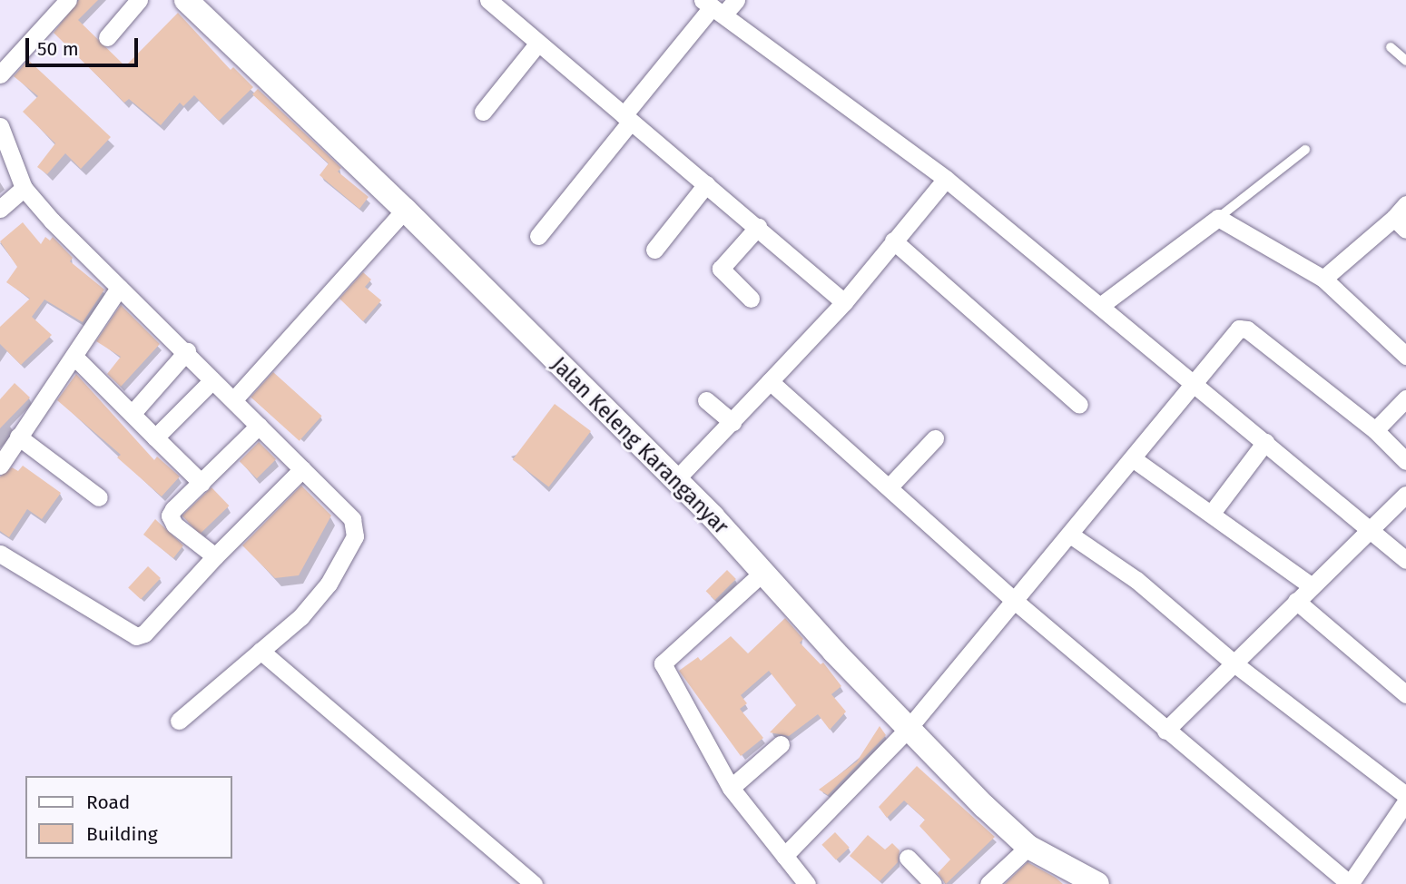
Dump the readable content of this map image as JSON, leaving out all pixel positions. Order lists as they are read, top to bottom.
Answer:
{
  "streets": {
    "main road": ["Jalan Keleng Karanganyar"]
  },
  "legend": ["Road", "Building"],
  "scale_bar": "50 m"
}
